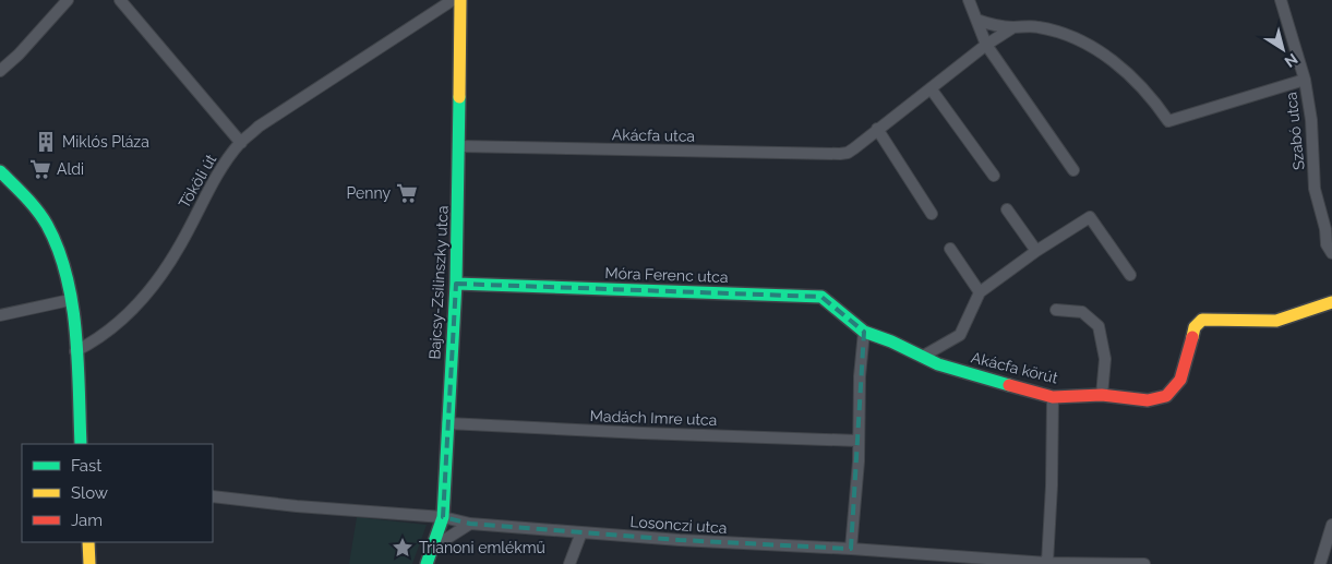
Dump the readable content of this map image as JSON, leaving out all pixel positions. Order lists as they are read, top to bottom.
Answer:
{
  "streets": {
    "street": [
      "Szabó utca",
      "Akácfa utca",
      "Tököli út",
      "Móra Ferenc utca",
      "Bajcsy-Zsilinszky utca",
      "Akácfa körút",
      "Madách Imre utca",
      "Losonczi utca"
    ]
  },
  "crossings": [
    ["Akácfa utca", "Bajcsy-Zsilinszky utca"],
    ["Móra Ferenc utca", "Bajcsy-Zsilinszky utca"],
    ["Móra Ferenc utca", "Akácfa körút"],
    ["Bajcsy-Zsilinszky utca", "Madách Imre utca"],
    ["Bajcsy-Zsilinszky utca", "Losonczi utca"]
  ],
  "places": {
    "building": ["Miklós Pláza"],
    "supermarket": ["Aldi", "Penny"],
    "place": ["Trianoni emlékmű"]
  },
  "legend": ["Fast", "Slow", "Jam"],
  "north": "bottom right"
}
